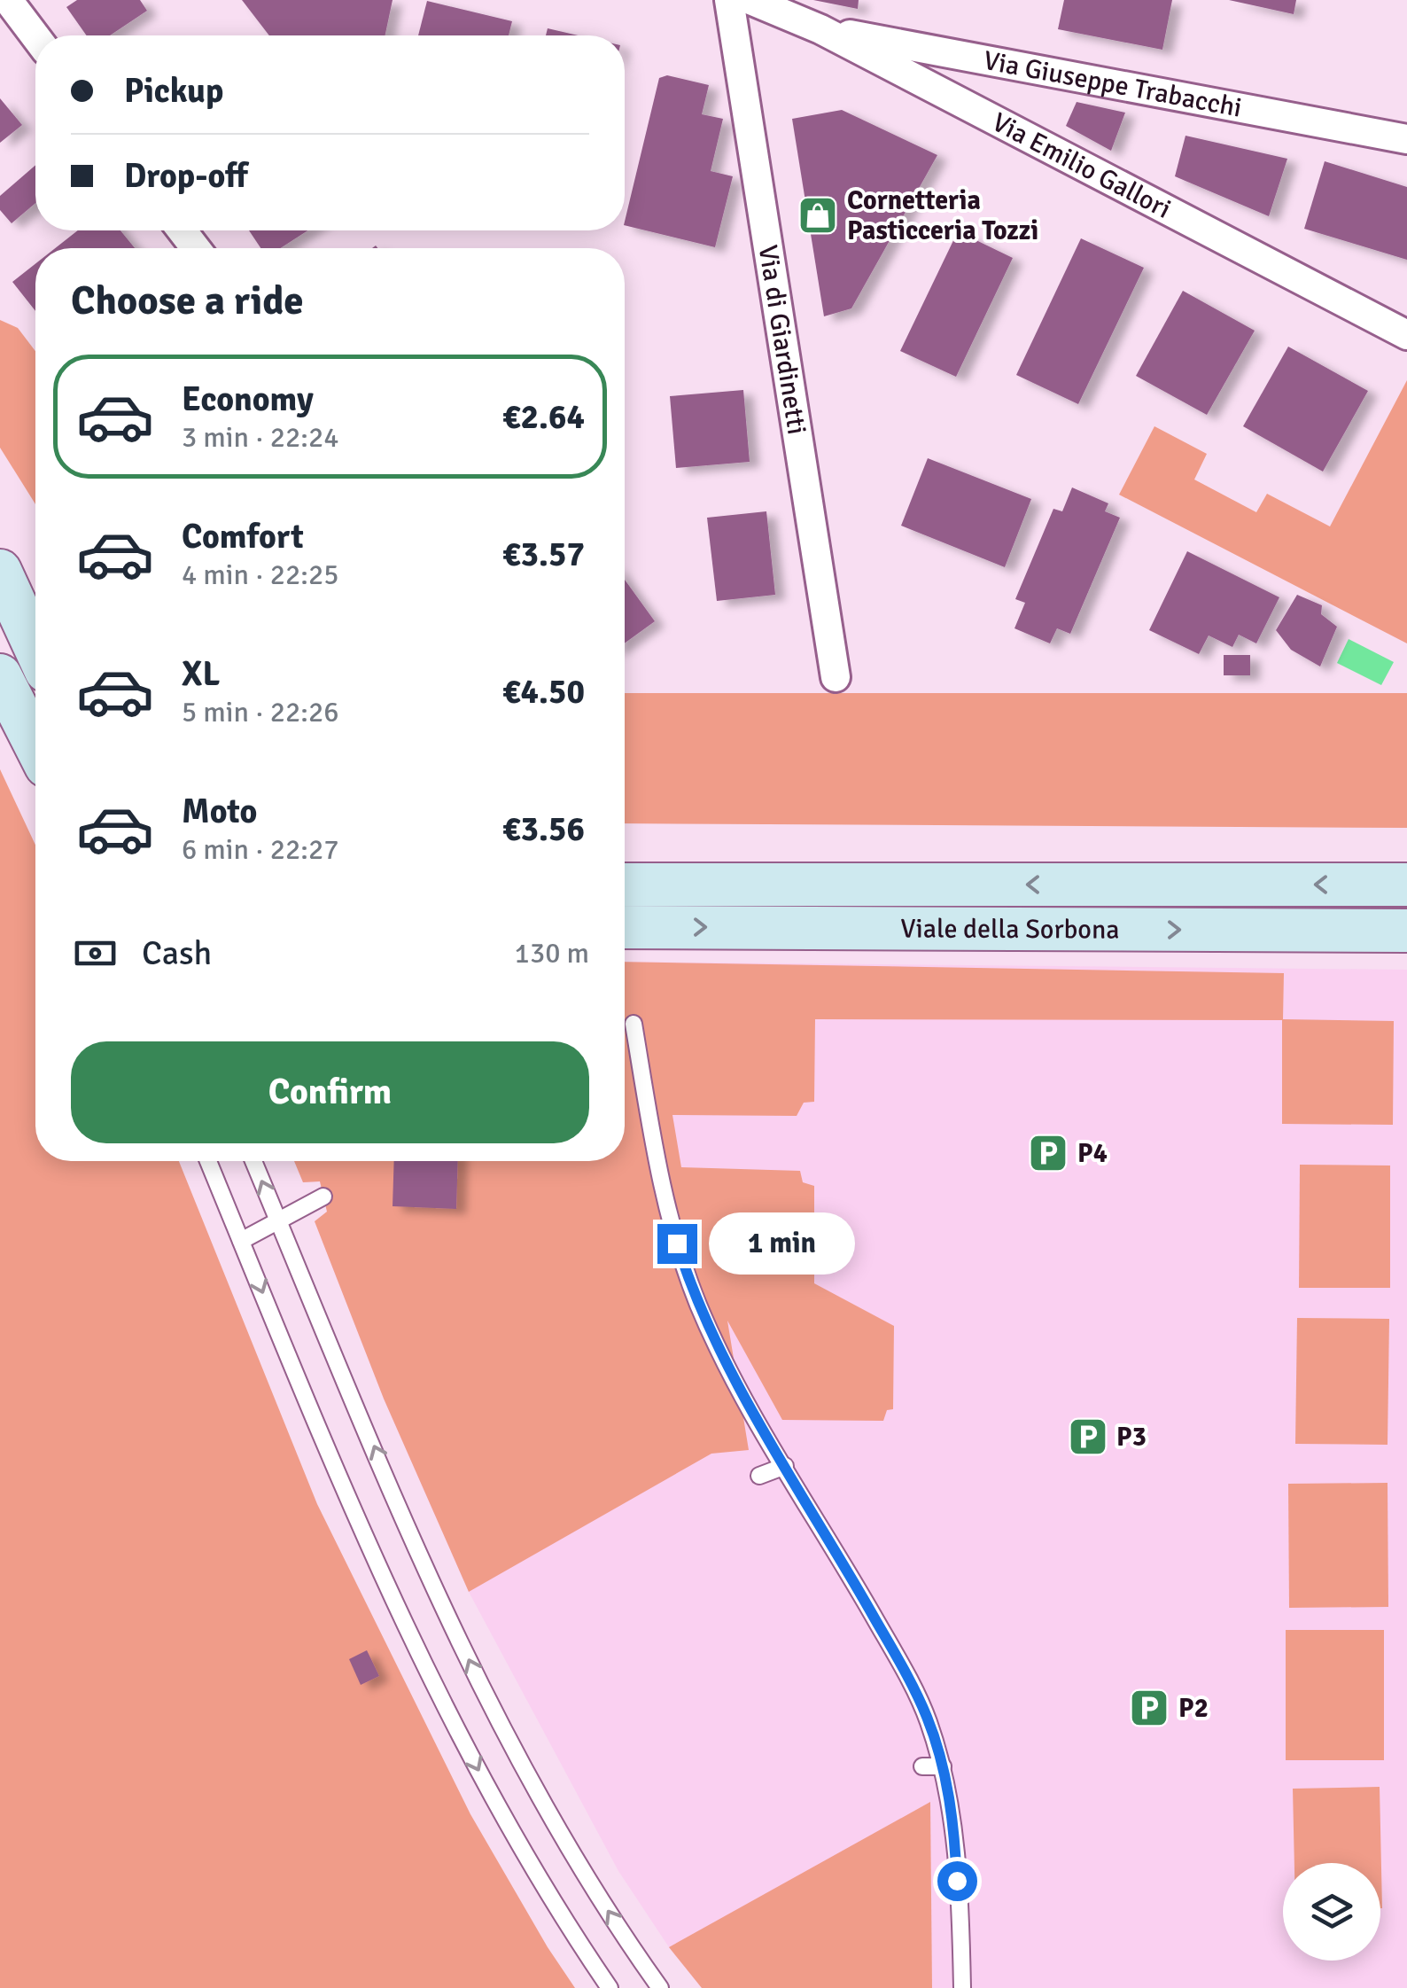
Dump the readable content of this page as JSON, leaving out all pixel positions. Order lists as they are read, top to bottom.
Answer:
{
  "streets": {
    "street": [
      "Via Giuseppe Trabacchi",
      "Via Emilio Gallori",
      "Via di Giardinetti",
      "Viale della Sorbona"
    ]
  },
  "crossings": [
    ["Via Giuseppe Trabacchi", "Via Emilio Gallori"]
  ],
  "places": {
    "shop": ["Cornetteria Pasticceria Tozzi"],
    "parking": ["P4", "P3", "P2"]
  },
  "page": {
    "banner": ["Pickup", "Drop-off"],
    "heading": "Choose a ride",
    "list": [
      {
        "name": "Economy",
        "note": "3 min · 22:24",
        "value": "€2.64"
      },
      {
        "name": "Comfort",
        "note": "4 min · 22:25",
        "value": "€3.57"
      },
      {
        "name": "XL",
        "note": "5 min · 22:26",
        "value": "€4.50"
      },
      {
        "name": "Moto",
        "note": "6 min · 22:27",
        "value": "€3.56"
      }
    ],
    "pay": ["Cash", "130 m"],
    "buttons": "Confirm",
    "bubble": "1 min"
  }
}
